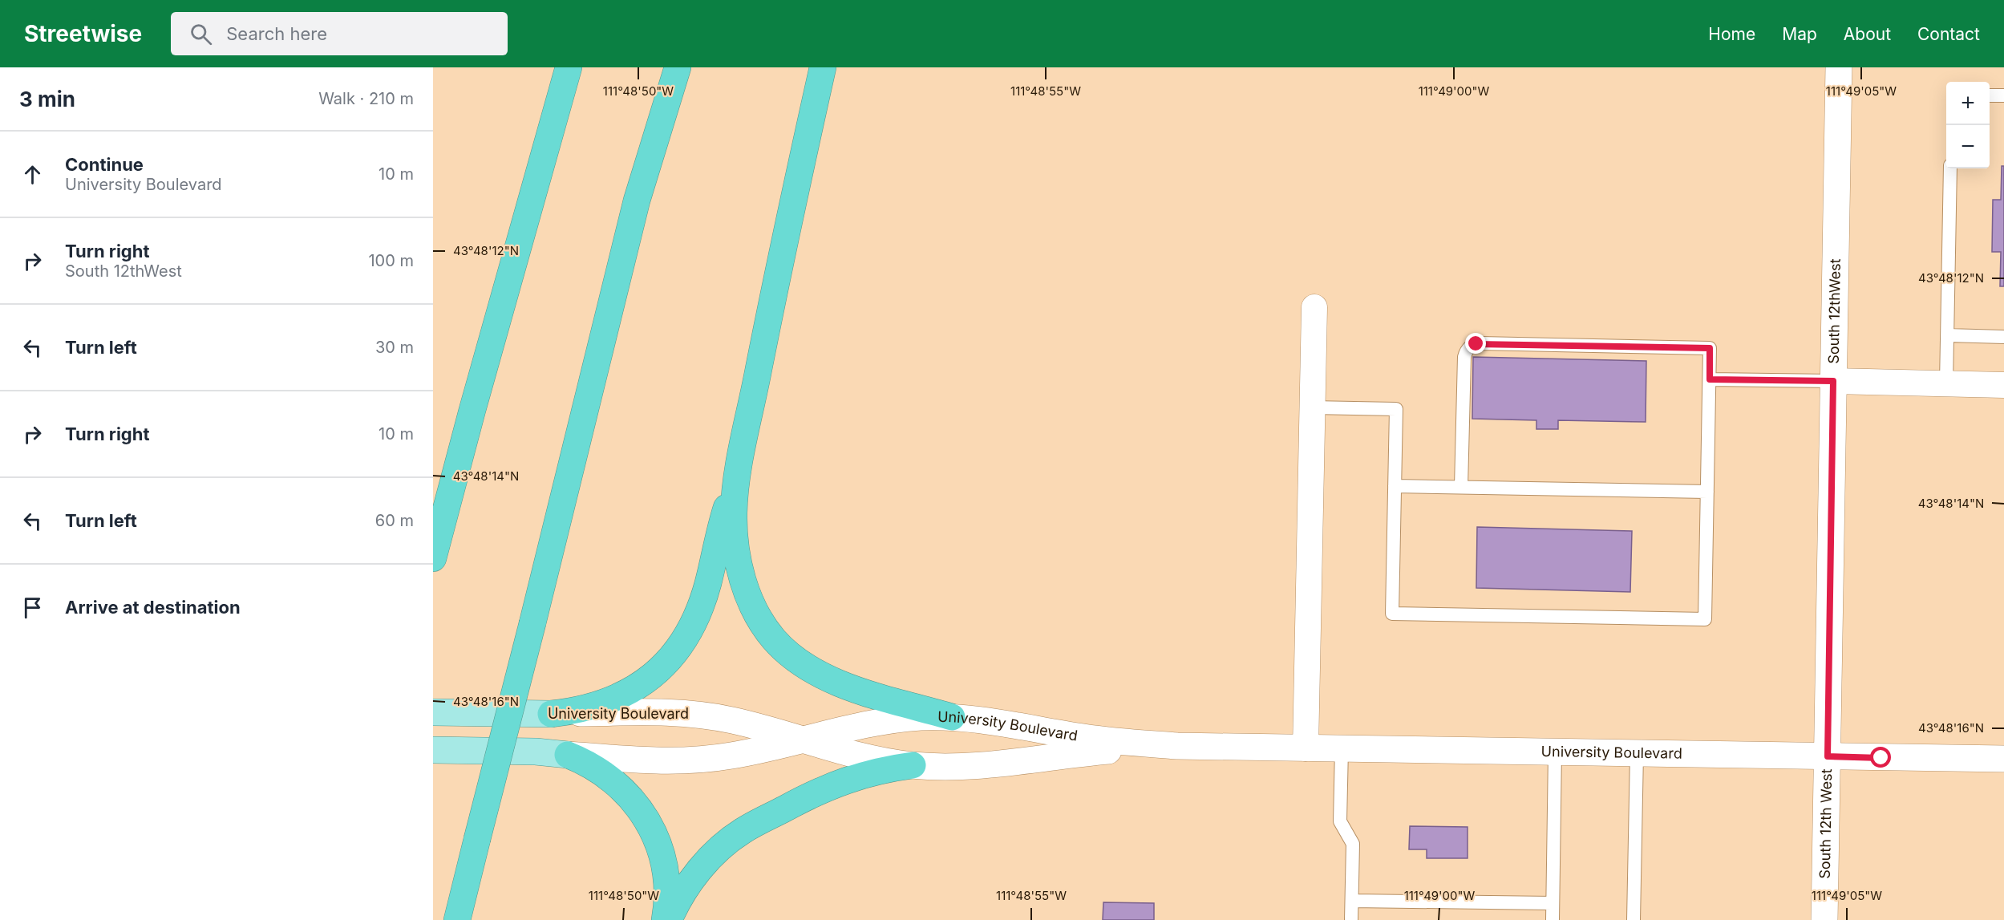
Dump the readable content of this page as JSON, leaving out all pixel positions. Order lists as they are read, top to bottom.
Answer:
{
  "streets": {
    "main road": ["University Boulevard"],
    "street": ["South 12thWest", "South 12th West"]
  },
  "crossings": [
    ["South 12thWest", "University Boulevard"],
    ["South 12thWest", "South 12th West"],
    ["University Boulevard", "South 12th West"]
  ],
  "page": {
    "header": "Streetwise",
    "search": "Search here",
    "nav": [
      "Home",
      "Map",
      "About",
      "Contact"
    ],
    "heading": ["3 min", "Walk · 210 m"],
    "map_buttons": ["+", "−"],
    "list": [
      ["Continue", "University Boulevard", "10 m"],
      ["Turn right", "South 12thWest", "100 m"],
      ["Turn left", "30 m"],
      ["Turn right", "10 m"],
      ["Turn left", "60 m"],
      "Arrive at destination"
    ]
  },
  "coordinates": [
    "111°48'50\"W",
    "111°48'55\"W",
    "111°49'00\"W",
    "111°49'05\"W",
    "43°48'12\"N",
    "43°48'14\"N",
    "43°48'16\"N"
  ]
}
